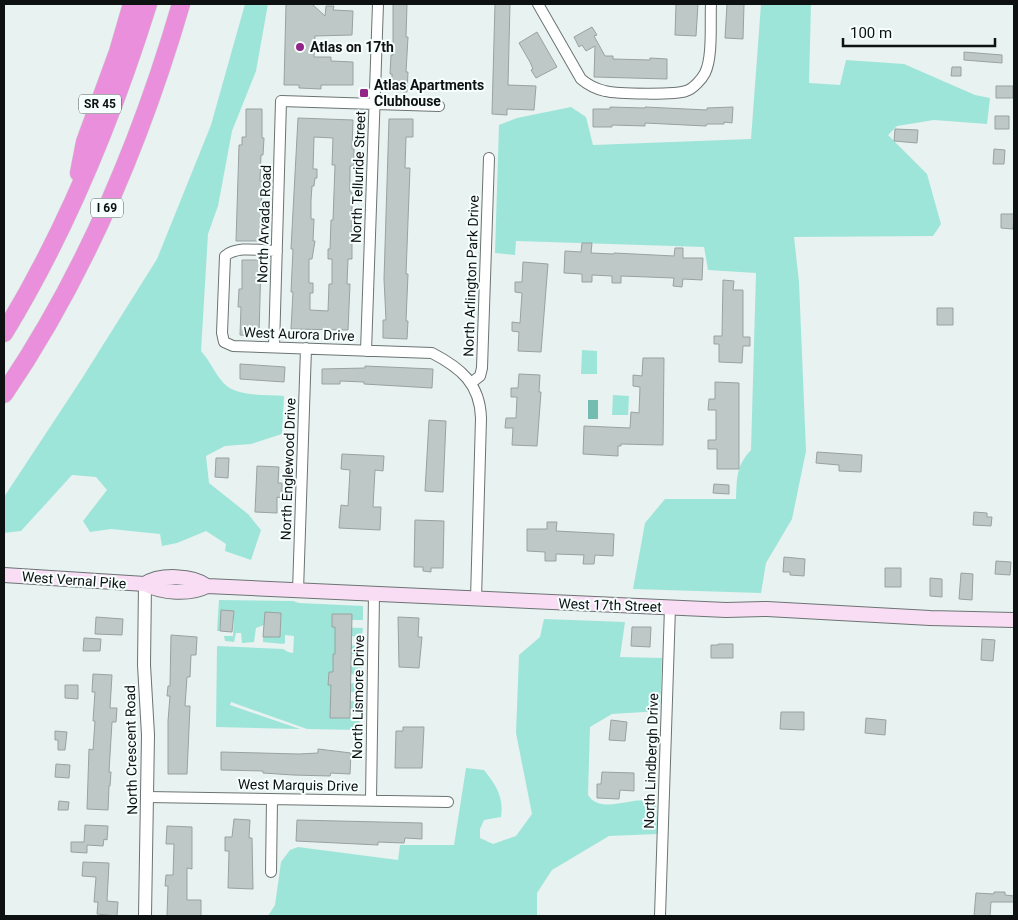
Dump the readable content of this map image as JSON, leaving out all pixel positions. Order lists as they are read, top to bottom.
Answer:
{
  "streets": {
    "highway": ["SR 45", "I 69"],
    "main road": ["West Vernal Pike", "West 17th Street"],
    "street": [
      "North Telluride Street",
      "North Arvada Road",
      "North Arlington Park Drive",
      "West Aurora Drive",
      "North Englewood Drive",
      "North Lismore Drive",
      "North Crescent Road",
      "North Lindbergh Drive",
      "West Marquis Drive"
    ]
  },
  "crossings": [
    ["SR 45", "I 69"],
    ["North Telluride Street", "North Arvada Road"],
    ["North Telluride Street", "West Aurora Drive"],
    ["North Arvada Road", "West Aurora Drive"],
    ["North Arlington Park Drive", "West Aurora Drive"],
    ["West Aurora Drive", "North Englewood Drive"],
    ["North Englewood Drive", "West 17th Street"],
    ["West Vernal Pike", "West 17th Street"],
    ["West Vernal Pike", "North Crescent Road"],
    ["West 17th Street", "North Lismore Drive"],
    ["West 17th Street", "North Crescent Road"],
    ["West 17th Street", "North Lindbergh Drive"],
    ["North Lismore Drive", "West Marquis Drive"],
    ["North Crescent Road", "West Marquis Drive"]
  ],
  "places": {
    "other": ["Atlas on 17th"],
    "transit": ["Atlas Apartments Clubhouse"]
  },
  "scale_bar": "100 m"
}
